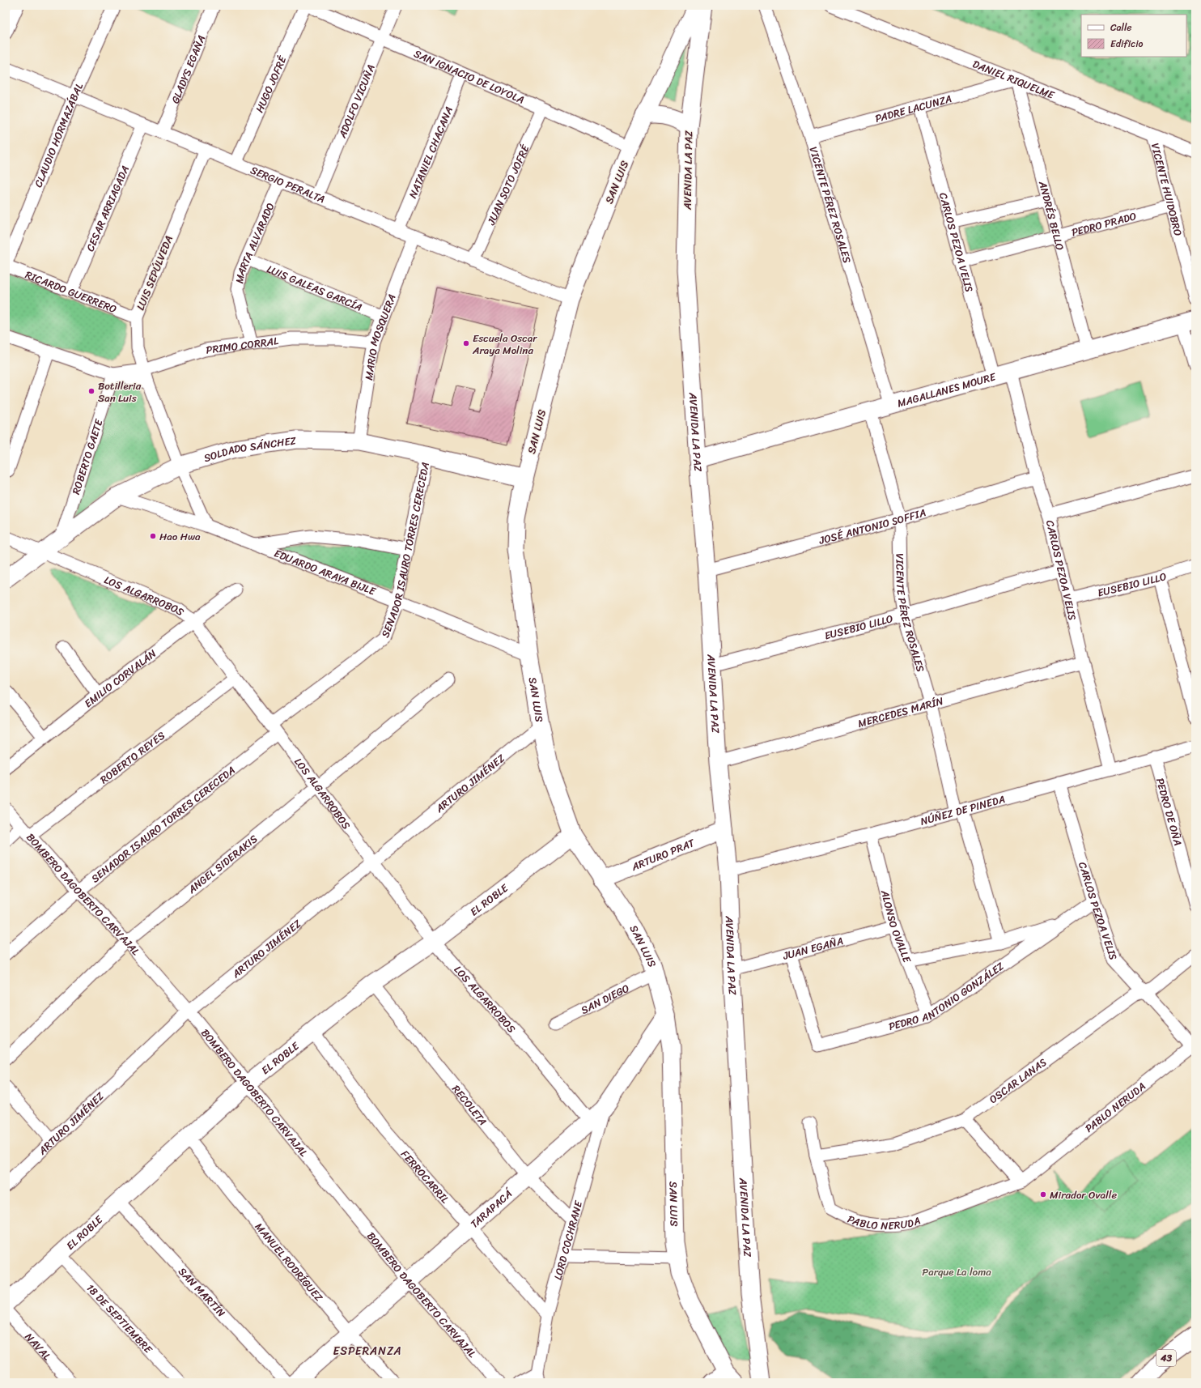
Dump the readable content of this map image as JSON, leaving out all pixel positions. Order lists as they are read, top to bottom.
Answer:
{
  "streets": {
    "main road": ["43"],
    "street": [
      "GLADYS EGAÑA",
      "SAN IGNACIO DE LOYOLA",
      "DANIEL RIQUELME",
      "HUGO JOFRÉ",
      "ADOLFO VICUÑA",
      "PADRE LACUNZA",
      "CLAUDIO HORMAZÁBAL",
      "NATANIEL CHACANA",
      "AVENIDA LA PAZ",
      "SAN LUIS",
      "SERGIO PERALTA",
      "JUAN SOTO JOFRÉ",
      "VICENTE HUIDOBRO",
      "VICENTE PÉREZ ROSALES",
      "CESAR ARRIAGADA",
      "ANDRÉS BELLO",
      "PEDRO PRADO",
      "CARLOS PEZOA VELIS",
      "MARTA ALVARADO",
      "LUIS SEPÚLVEDA",
      "LUIS GALEAS GARCÍA",
      "RICARDO GUERRERO",
      "MARIO MOSQUERA",
      "PRIMO CORRAL",
      "MAGALLANES MOURE",
      "SOLDADO SÁNCHEZ",
      "ROBERTO GAETE",
      "JOSÉ ANTONIO SOFFIA",
      "SENADOR ISAURO TORRES CERECEDA",
      "EDUARDO ARAYA BIJLE",
      "EUSEBIO LILLO",
      "LOS ALGARROBOS",
      "EMILIO CORVALÁN",
      "MERCEDES MARÍN",
      "ROBERTO REYES",
      "ARTURO JIMÉNEZ",
      "NÚÑEZ DE PINEDA",
      "PEDRO DE OÑA",
      "ARTURO PRAT",
      "ANGEL SIDERAKIS",
      "BOMBERO DAGOBERTO CARVAJAL",
      "EL ROBLE",
      "ALONSO OVALLE",
      "JUAN EGAÑA",
      "PEDRO ANTONIO GONZÁLEZ",
      "SAN DIEGO",
      "OSCAR LANAS",
      "RECOLETA",
      "PABLO NERUDA",
      "FERROCARRIL",
      "TARAPACÁ",
      "LORD COCHRANE",
      "MANUEL RODRÍGUEZ",
      "SAN MARTÍN",
      "18 DE SEPTIEMBRE",
      "NAVAL"
    ]
  },
  "crossings": [
    ["GLADYS EGAÑA", "SERGIO PERALTA"],
    ["SAN IGNACIO DE LOYOLA", "ADOLFO VICUÑA"],
    ["SAN IGNACIO DE LOYOLA", "NATANIEL CHACANA"],
    ["SAN IGNACIO DE LOYOLA", "SAN LUIS"],
    ["SAN IGNACIO DE LOYOLA", "JUAN SOTO JOFRÉ"],
    ["DANIEL RIQUELME", "PADRE LACUNZA"],
    ["DANIEL RIQUELME", "VICENTE HUIDOBRO"],
    ["DANIEL RIQUELME", "ANDRÉS BELLO"],
    ["HUGO JOFRÉ", "SERGIO PERALTA"],
    ["ADOLFO VICUÑA", "SERGIO PERALTA"],
    ["PADRE LACUNZA", "VICENTE PÉREZ ROSALES"],
    ["PADRE LACUNZA", "ANDRÉS BELLO"],
    ["PADRE LACUNZA", "CARLOS PEZOA VELIS"],
    ["CLAUDIO HORMAZÁBAL", "SERGIO PERALTA"],
    ["CLAUDIO HORMAZÁBAL", "RICARDO GUERRERO"],
    ["NATANIEL CHACANA", "SERGIO PERALTA"],
    ["AVENIDA LA PAZ", "MAGALLANES MOURE"],
    ["AVENIDA LA PAZ", "JOSÉ ANTONIO SOFFIA"],
    ["AVENIDA LA PAZ", "EUSEBIO LILLO"],
    ["AVENIDA LA PAZ", "MERCEDES MARÍN"],
    ["AVENIDA LA PAZ", "NÚÑEZ DE PINEDA"],
    ["AVENIDA LA PAZ", "ARTURO PRAT"],
    ["AVENIDA LA PAZ", "JUAN EGAÑA"],
    ["SAN LUIS", "SERGIO PERALTA"],
    ["SAN LUIS", "SOLDADO SÁNCHEZ"],
    ["SAN LUIS", "EDUARDO ARAYA BIJLE"],
    ["SAN LUIS", "ARTURO JIMÉNEZ"],
    ["SAN LUIS", "ARTURO PRAT"],
    ["SAN LUIS", "EL ROBLE"],
    ["SAN LUIS", "SAN DIEGO"],
    ["SAN LUIS", "TARAPACÁ"],
    ["SERGIO PERALTA", "JUAN SOTO JOFRÉ"],
    ["SERGIO PERALTA", "CESAR ARRIAGADA"],
    ["SERGIO PERALTA", "MARTA ALVARADO"],
    ["SERGIO PERALTA", "LUIS SEPÚLVEDA"],
    ["SERGIO PERALTA", "MARIO MOSQUERA"],
    ["VICENTE HUIDOBRO", "PEDRO PRADO"],
    ["VICENTE PÉREZ ROSALES", "MAGALLANES MOURE"],
    ["VICENTE PÉREZ ROSALES", "JOSÉ ANTONIO SOFFIA"],
    ["VICENTE PÉREZ ROSALES", "EUSEBIO LILLO"],
    ["VICENTE PÉREZ ROSALES", "MERCEDES MARÍN"],
    ["VICENTE PÉREZ ROSALES", "NÚÑEZ DE PINEDA"],
    ["VICENTE PÉREZ ROSALES", "PEDRO ANTONIO GONZÁLEZ"],
    ["CESAR ARRIAGADA", "RICARDO GUERRERO"],
    ["ANDRÉS BELLO", "PEDRO PRADO"],
    ["ANDRÉS BELLO", "MAGALLANES MOURE"],
    ["PEDRO PRADO", "CARLOS PEZOA VELIS"],
    ["CARLOS PEZOA VELIS", "MAGALLANES MOURE"],
    ["CARLOS PEZOA VELIS", "JOSÉ ANTONIO SOFFIA"],
    ["CARLOS PEZOA VELIS", "EUSEBIO LILLO"],
    ["CARLOS PEZOA VELIS", "MERCEDES MARÍN"],
    ["CARLOS PEZOA VELIS", "NÚÑEZ DE PINEDA"],
    ["CARLOS PEZOA VELIS", "PEDRO ANTONIO GONZÁLEZ"],
    ["CARLOS PEZOA VELIS", "OSCAR LANAS"],
    ["CARLOS PEZOA VELIS", "PABLO NERUDA"],
    ["MARTA ALVARADO", "LUIS GALEAS GARCÍA"],
    ["MARTA ALVARADO", "PRIMO CORRAL"],
    ["LUIS SEPÚLVEDA", "RICARDO GUERRERO"],
    ["LUIS SEPÚLVEDA", "PRIMO CORRAL"],
    ["LUIS SEPÚLVEDA", "SOLDADO SÁNCHEZ"],
    ["LUIS SEPÚLVEDA", "EDUARDO ARAYA BIJLE"],
    ["LUIS GALEAS GARCÍA", "MARIO MOSQUERA"],
    ["MARIO MOSQUERA", "PRIMO CORRAL"],
    ["MARIO MOSQUERA", "SOLDADO SÁNCHEZ"],
    ["PRIMO CORRAL", "ROBERTO GAETE"],
    ["SOLDADO SÁNCHEZ", "ROBERTO GAETE"],
    ["SOLDADO SÁNCHEZ", "SENADOR ISAURO TORRES CERECEDA"],
    ["SOLDADO SÁNCHEZ", "EDUARDO ARAYA BIJLE"],
    ["SOLDADO SÁNCHEZ", "LOS ALGARROBOS"],
    ["SENADOR ISAURO TORRES CERECEDA", "EDUARDO ARAYA BIJLE"],
    ["SENADOR ISAURO TORRES CERECEDA", "LOS ALGARROBOS"],
    ["SENADOR ISAURO TORRES CERECEDA", "BOMBERO DAGOBERTO CARVAJAL"],
    ["LOS ALGARROBOS", "EMILIO CORVALÁN"],
    ["LOS ALGARROBOS", "ROBERTO REYES"],
    ["LOS ALGARROBOS", "ARTURO JIMÉNEZ"],
    ["LOS ALGARROBOS", "ANGEL SIDERAKIS"],
    ["LOS ALGARROBOS", "EL ROBLE"],
    ["LOS ALGARROBOS", "TARAPACÁ"],
    ["ROBERTO REYES", "BOMBERO DAGOBERTO CARVAJAL"],
    ["ARTURO JIMÉNEZ", "BOMBERO DAGOBERTO CARVAJAL"],
    ["NÚÑEZ DE PINEDA", "PEDRO DE OÑA"],
    ["NÚÑEZ DE PINEDA", "ALONSO OVALLE"],
    ["ANGEL SIDERAKIS", "BOMBERO DAGOBERTO CARVAJAL"],
    ["BOMBERO DAGOBERTO CARVAJAL", "EL ROBLE"],
    ["BOMBERO DAGOBERTO CARVAJAL", "TARAPACÁ"],
    ["EL ROBLE", "RECOLETA"],
    ["EL ROBLE", "FERROCARRIL"],
    ["EL ROBLE", "MANUEL RODRÍGUEZ"],
    ["EL ROBLE", "SAN MARTÍN"],
    ["EL ROBLE", "18 DE SEPTIEMBRE"],
    ["ALONSO OVALLE", "JUAN EGAÑA"],
    ["ALONSO OVALLE", "PEDRO ANTONIO GONZÁLEZ"],
    ["JUAN EGAÑA", "PEDRO ANTONIO GONZÁLEZ"],
    ["OSCAR LANAS", "PABLO NERUDA"],
    ["RECOLETA", "TARAPACÁ"],
    ["RECOLETA", "LORD COCHRANE"],
    ["FERROCARRIL", "TARAPACÁ"],
    ["FERROCARRIL", "LORD COCHRANE"],
    ["TARAPACÁ", "LORD COCHRANE"],
    ["TARAPACÁ", "MANUEL RODRÍGUEZ"]
  ],
  "districts": ["ESPERANZA"],
  "parks": ["Parque La loma"],
  "places": [
    "Escuela Oscar Araya Molina",
    "Botilleria San Luis",
    "Hao Hwa",
    "Mirador Ovalle"
  ],
  "legend": ["Calle", "Edificio"]
}
